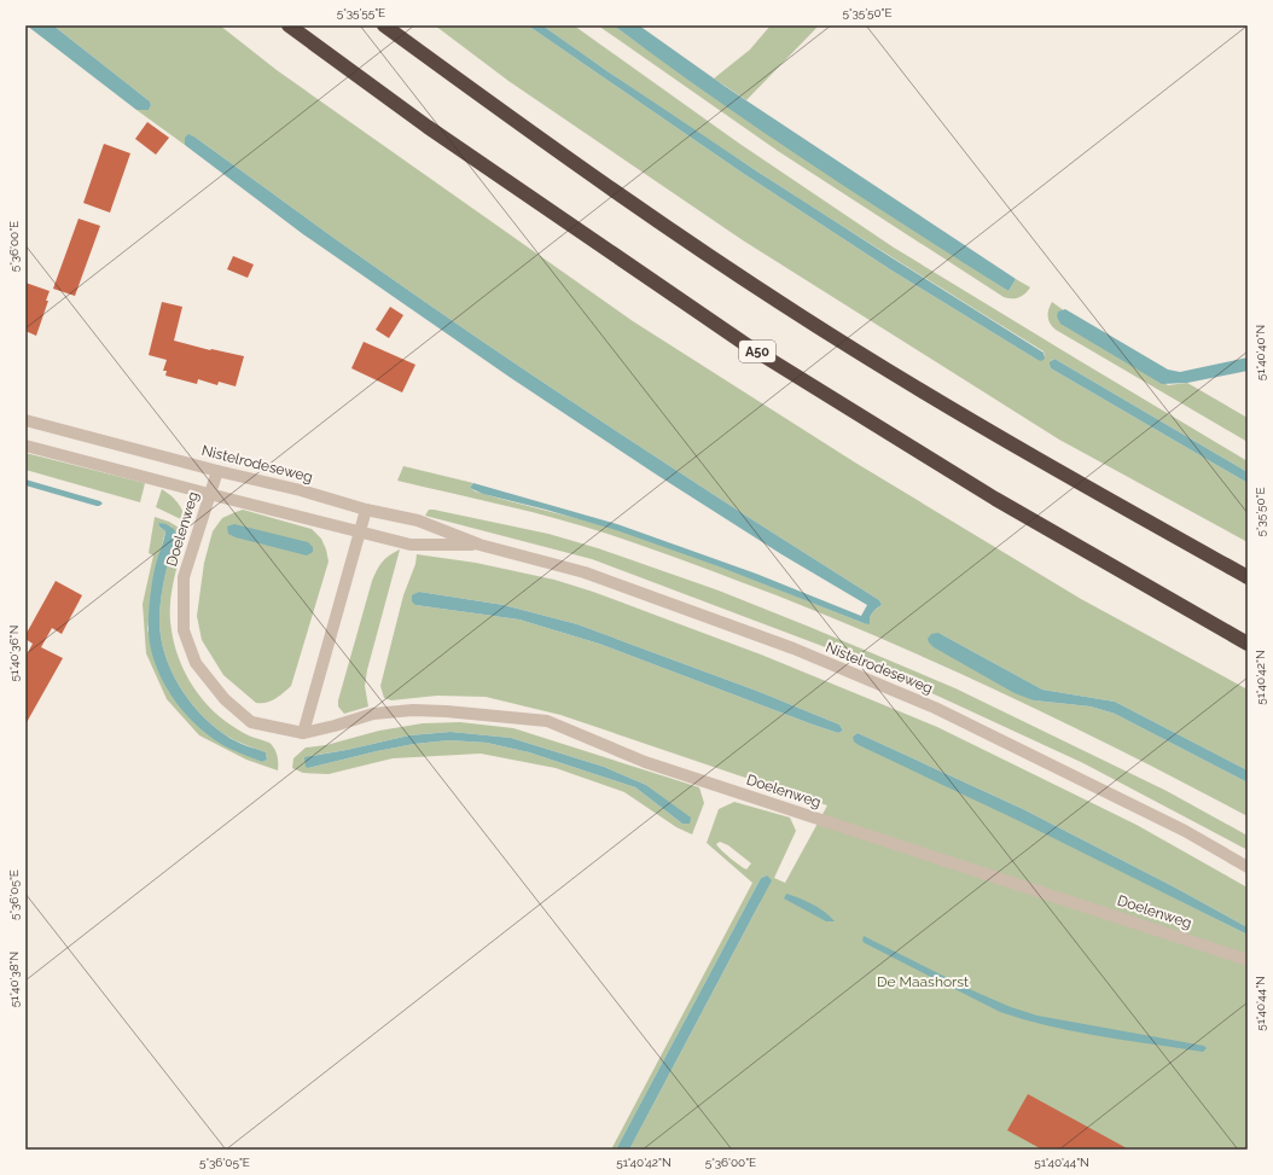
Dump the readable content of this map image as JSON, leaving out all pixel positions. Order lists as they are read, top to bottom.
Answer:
{
  "streets": {
    "highway": ["A50"],
    "street": ["Nistelrodeseweg", "Doelenweg"]
  },
  "crossings": [
    ["Nistelrodeseweg", "Doelenweg"]
  ],
  "parks": ["De Maashorst"],
  "coordinates": [
    "5°35'55\"E",
    "5°35'50\"E",
    "5°36'00\"E",
    "51°40'40\"N",
    "51°40'36\"N",
    "51°40'42\"N",
    "5°36'05\"E",
    "51°40'38\"N",
    "51°40'44\"N"
  ]
}
